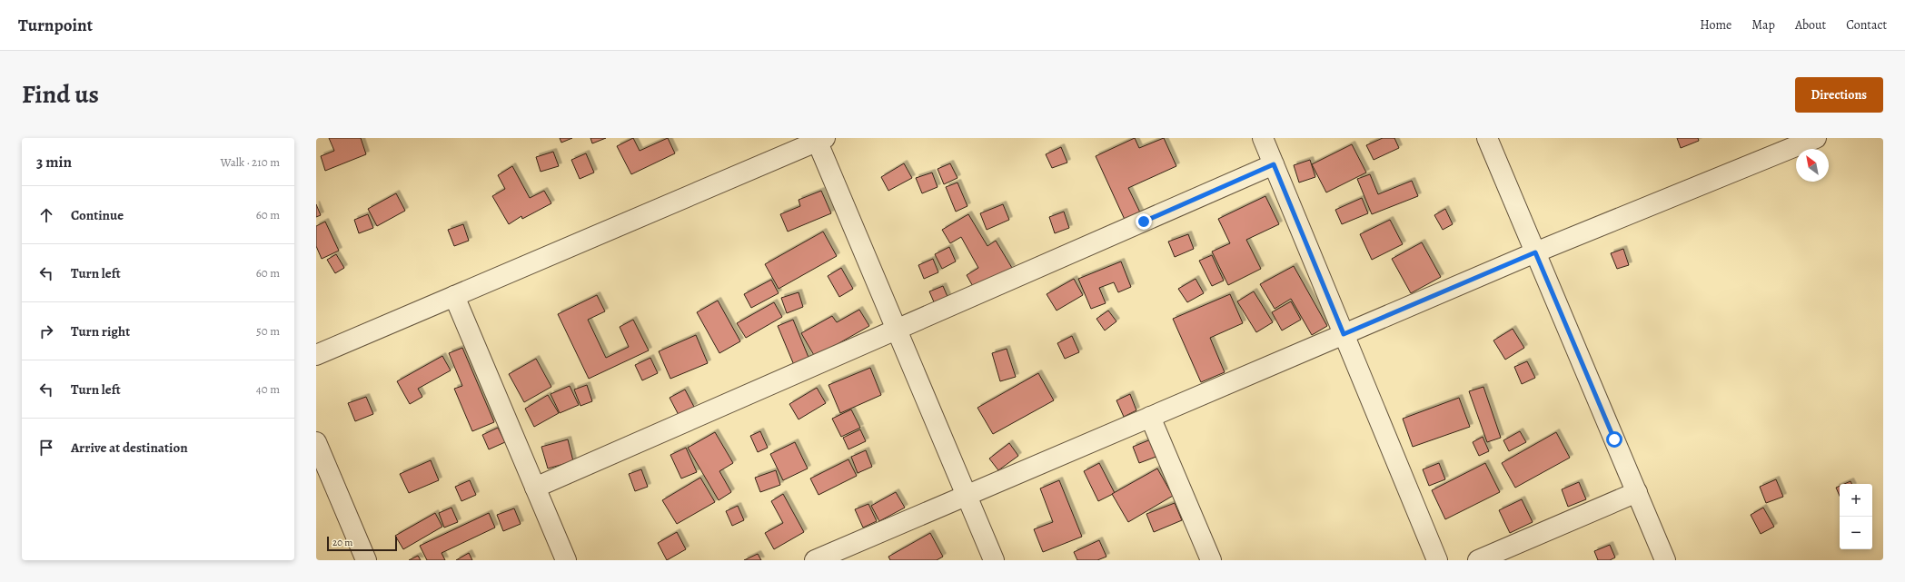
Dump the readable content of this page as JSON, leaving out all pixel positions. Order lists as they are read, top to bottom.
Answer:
{
  "scale_bar": "20 m",
  "north": "top left",
  "page": {
    "header": "Turnpoint",
    "nav": [
      "Home",
      "Map",
      "About",
      "Contact"
    ],
    "title": "Find us",
    "buttons": "Directions",
    "heading": ["3 min", "Walk · 210 m"],
    "list": [
      ["Continue", "60 m"],
      ["Turn left", "60 m"],
      ["Turn right", "50 m"],
      ["Turn left", "40 m"],
      "Arrive at destination"
    ],
    "map_buttons": ["+", "−"],
    "scale": "20 m"
  }
}
